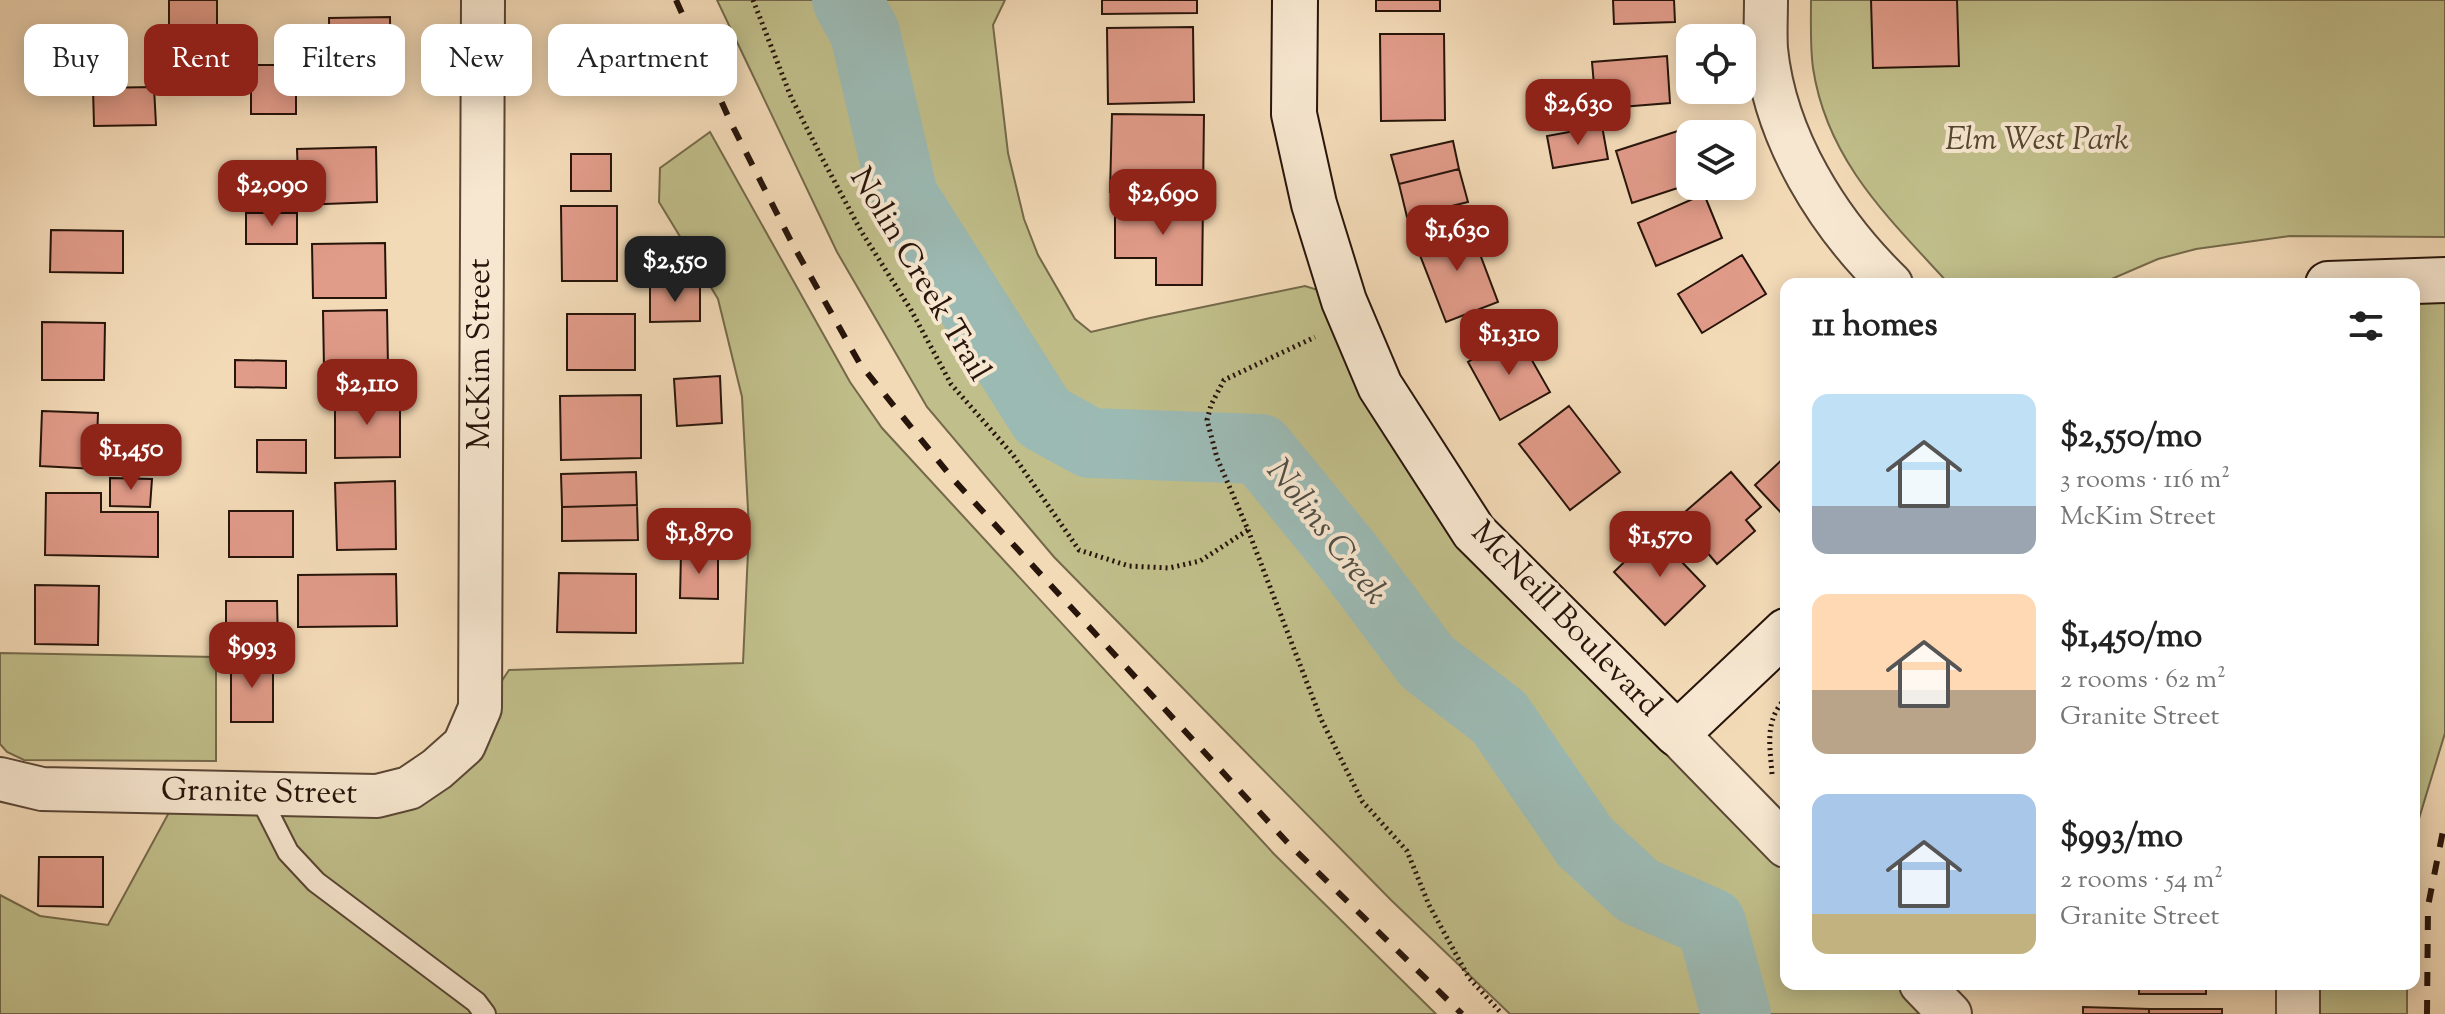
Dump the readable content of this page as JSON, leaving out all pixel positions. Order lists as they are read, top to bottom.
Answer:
{
  "streets": {
    "street": ["McKim Street", "McNeill Boulevard", "Granite Street"],
    "path": ["Nolin Creek Trail"]
  },
  "crossings": [
    ["McKim Street", "Granite Street"]
  ],
  "water": ["Nolins Creek"],
  "parks": ["Elm West Park"],
  "page": {
    "chip": [
      "Buy",
      "Rent",
      "Filters",
      "New",
      "Apartment"
    ],
    "price": [
      "$2,630",
      "$2,090",
      "$2,690",
      "$1,630",
      "$2,550",
      "$1,310",
      "$2,110",
      "$1,450",
      "$1,870",
      "$1,570",
      "$993"
    ],
    "heading": "11 homes",
    "list": [
      {
        "name": "$2,550/mo",
        "note": "3 rooms · 116 m² · McKim Street"
      },
      {
        "name": "$1,450/mo",
        "note": "2 rooms · 62 m² · Granite Street"
      },
      {
        "name": "$993/mo",
        "note": "2 rooms · 54 m² · Granite Street"
      }
    ]
  }
}
